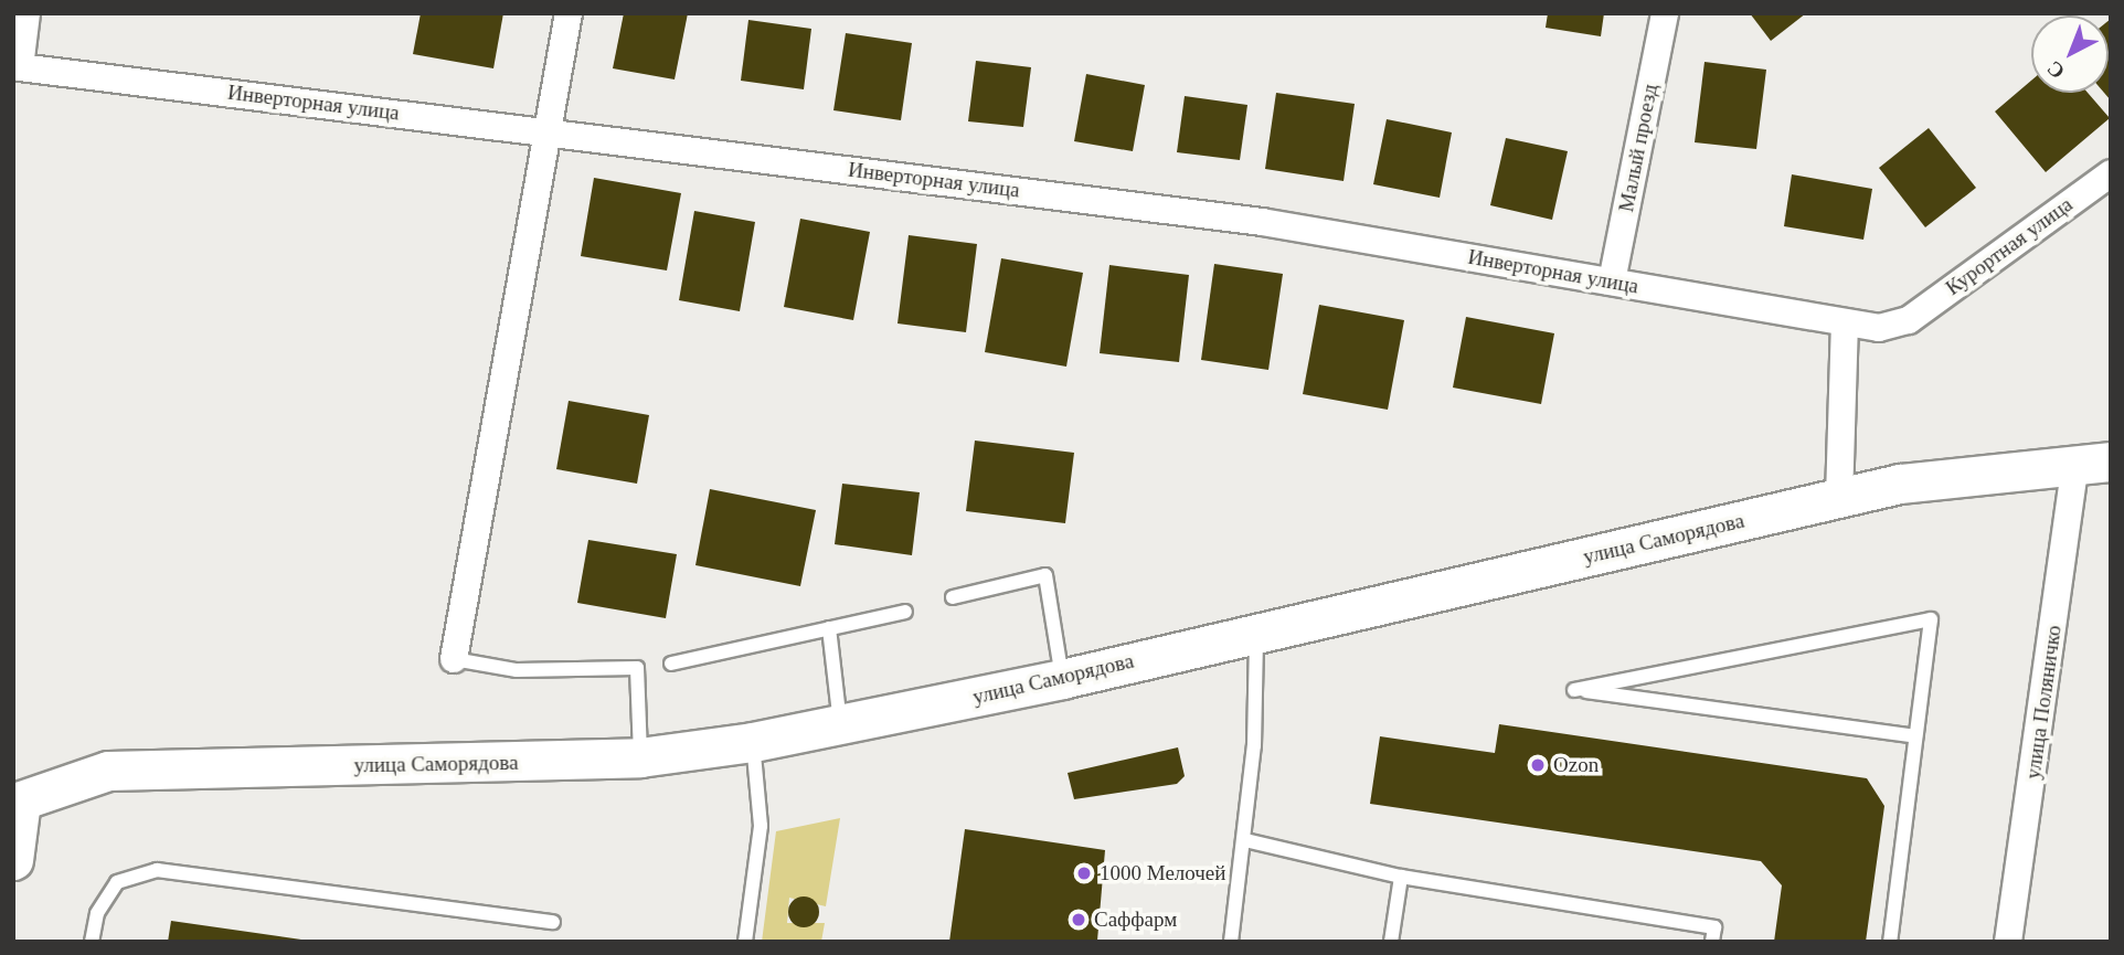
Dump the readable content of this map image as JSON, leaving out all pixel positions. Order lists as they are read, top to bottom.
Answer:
{
  "streets": {
    "street": [
      "Инверторная улица",
      "Малый проезд",
      "Курортная улица",
      "улица Саморядова",
      "улица Поляничко"
    ]
  },
  "crossings": [
    ["Инверторная улица", "Малый проезд"],
    ["Инверторная улица", "Курортная улица"],
    ["улица Саморядова", "улица Поляничко"]
  ],
  "places": ["Ozon", "1000 Мелочей", "Саффарм"],
  "north": "bottom left"
}
